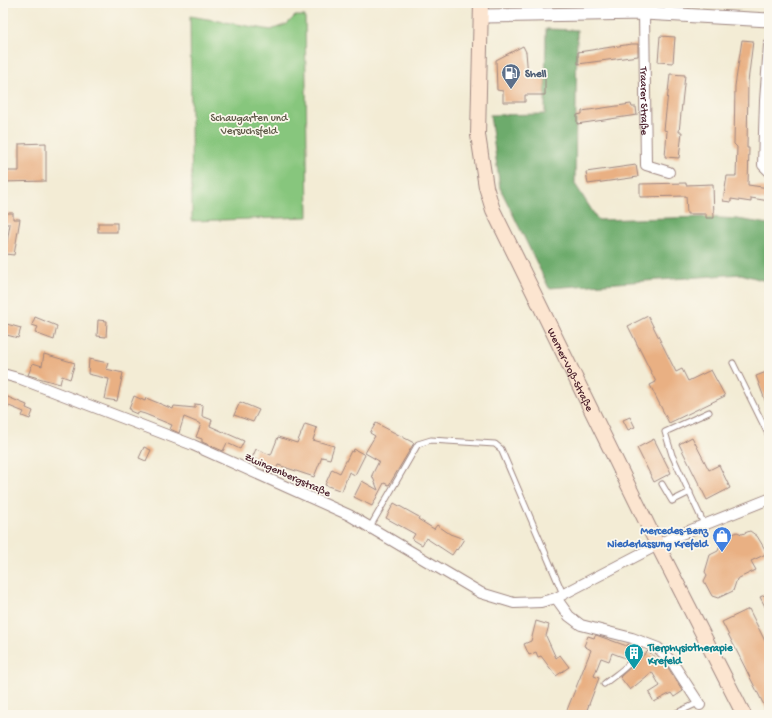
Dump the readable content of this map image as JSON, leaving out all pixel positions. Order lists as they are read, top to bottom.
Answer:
{
  "streets": {
    "main road": ["Werner-Voß-Straße"],
    "street": ["Traarer Straße", "Zwingenbergstraße"]
  },
  "crossings": [
    ["Werner-Voß-Straße", "Zwingenbergstraße"]
  ],
  "parks": ["Schaugarten und Versuchsfeld"],
  "places": {
    "fuel station": ["Shell"],
    "shop": ["Mercedes-Benz Niederlassung Krefeld"],
    "building": ["Tierphysiotherapie Krefeld"]
  }
}
